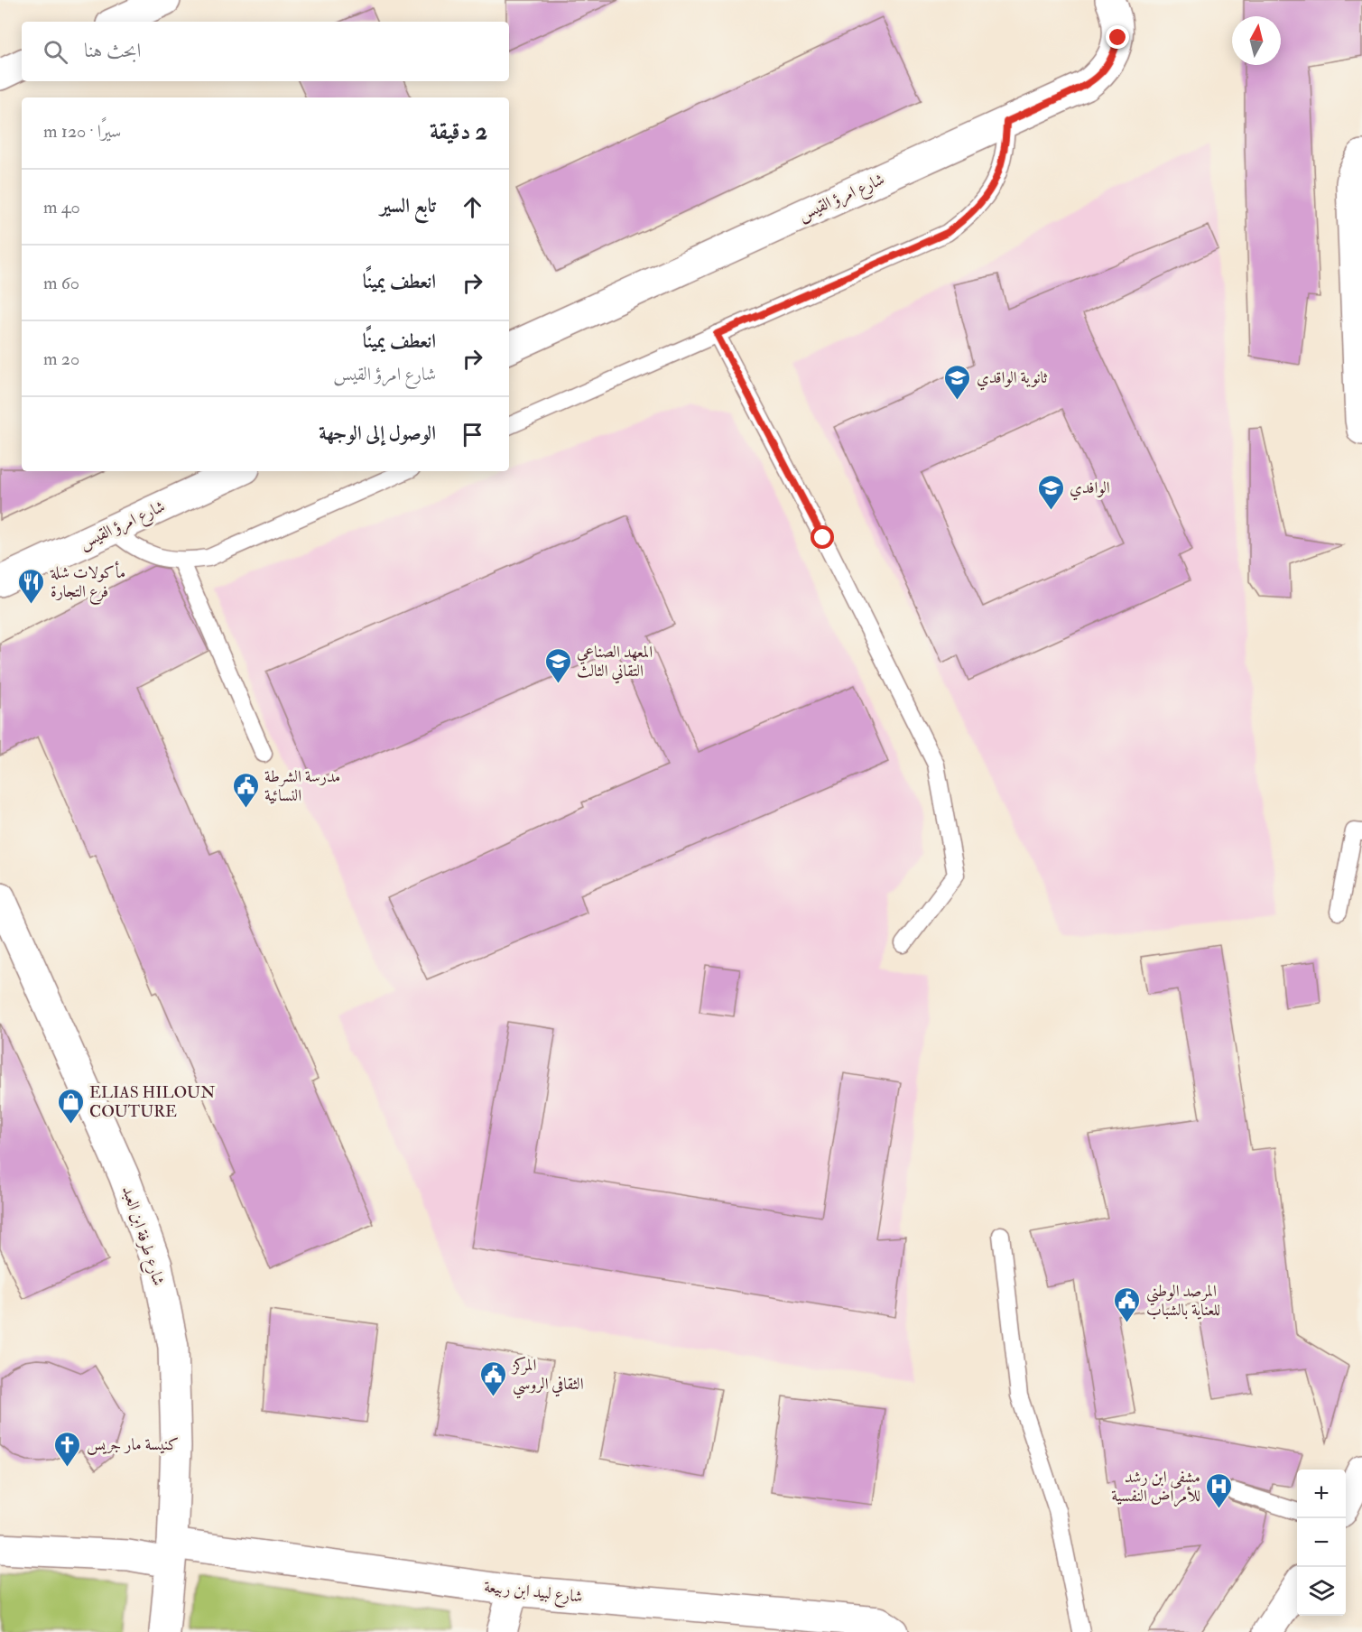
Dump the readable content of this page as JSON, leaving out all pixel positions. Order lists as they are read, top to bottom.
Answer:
{
  "streets": {
    "street": ["شارع امرؤ القيس", "شارع طرفة ابن العبد", "شارع لبيد ابن ربيعة"]
  },
  "crossings": [
    ["شارع طرفة ابن العبد", "شارع لبيد ابن ربيعة"]
  ],
  "places": {
    "school or university": ["ثانوية الواقدي", "الوافدي", "المعهد الصناعي التقاني الثالث"],
    "restaurant": ["مأكولات شلة فرع التجارة"],
    "public building": ["مدرسة الشرطة النسائية", "المرصد الوطني للعناية بالشباب", "المركز الثقافي الروسي"],
    "shop": ["ELIAS HILOUN COUTURE"],
    "church": ["كنيسة مار جريس"],
    "hospital": ["مشفى ابن رشد للأمراض النفسية"]
  },
  "north": "top",
  "page": {
    "search": "ابحث هنا",
    "heading": ["2 دقيقة", "سيرًا · 120 m"],
    "list": [
      ["تابع السير", "40 m"],
      ["انعطف يمينًا", "60 m"],
      ["انعطف يمينًا", "شارع امرؤ القيس", "20 m"],
      "الوصول إلى الوجهة"
    ],
    "map_buttons": ["+", "−"]
  }
}
